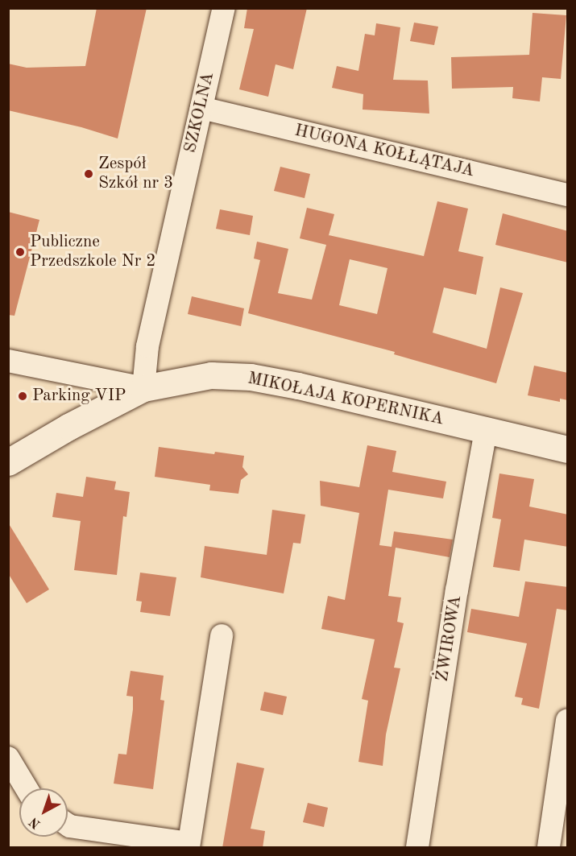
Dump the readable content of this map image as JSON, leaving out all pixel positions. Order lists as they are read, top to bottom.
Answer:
{
  "streets": {
    "street": [
      "SZKOLNA",
      "HUGONA KOŁŁĄTAJA",
      "MIKOŁAJA KOPERNIKA",
      "ŻWIROWA"
    ]
  },
  "crossings": [
    ["SZKOLNA", "HUGONA KOŁŁĄTAJA"],
    ["SZKOLNA", "MIKOŁAJA KOPERNIKA"],
    ["MIKOŁAJA KOPERNIKA", "ŻWIROWA"]
  ],
  "places": ["Zespół Szkół nr 3", "Publiczne Przedszkole Nr 2", "Parking VIP"],
  "north": "bottom left"
}
